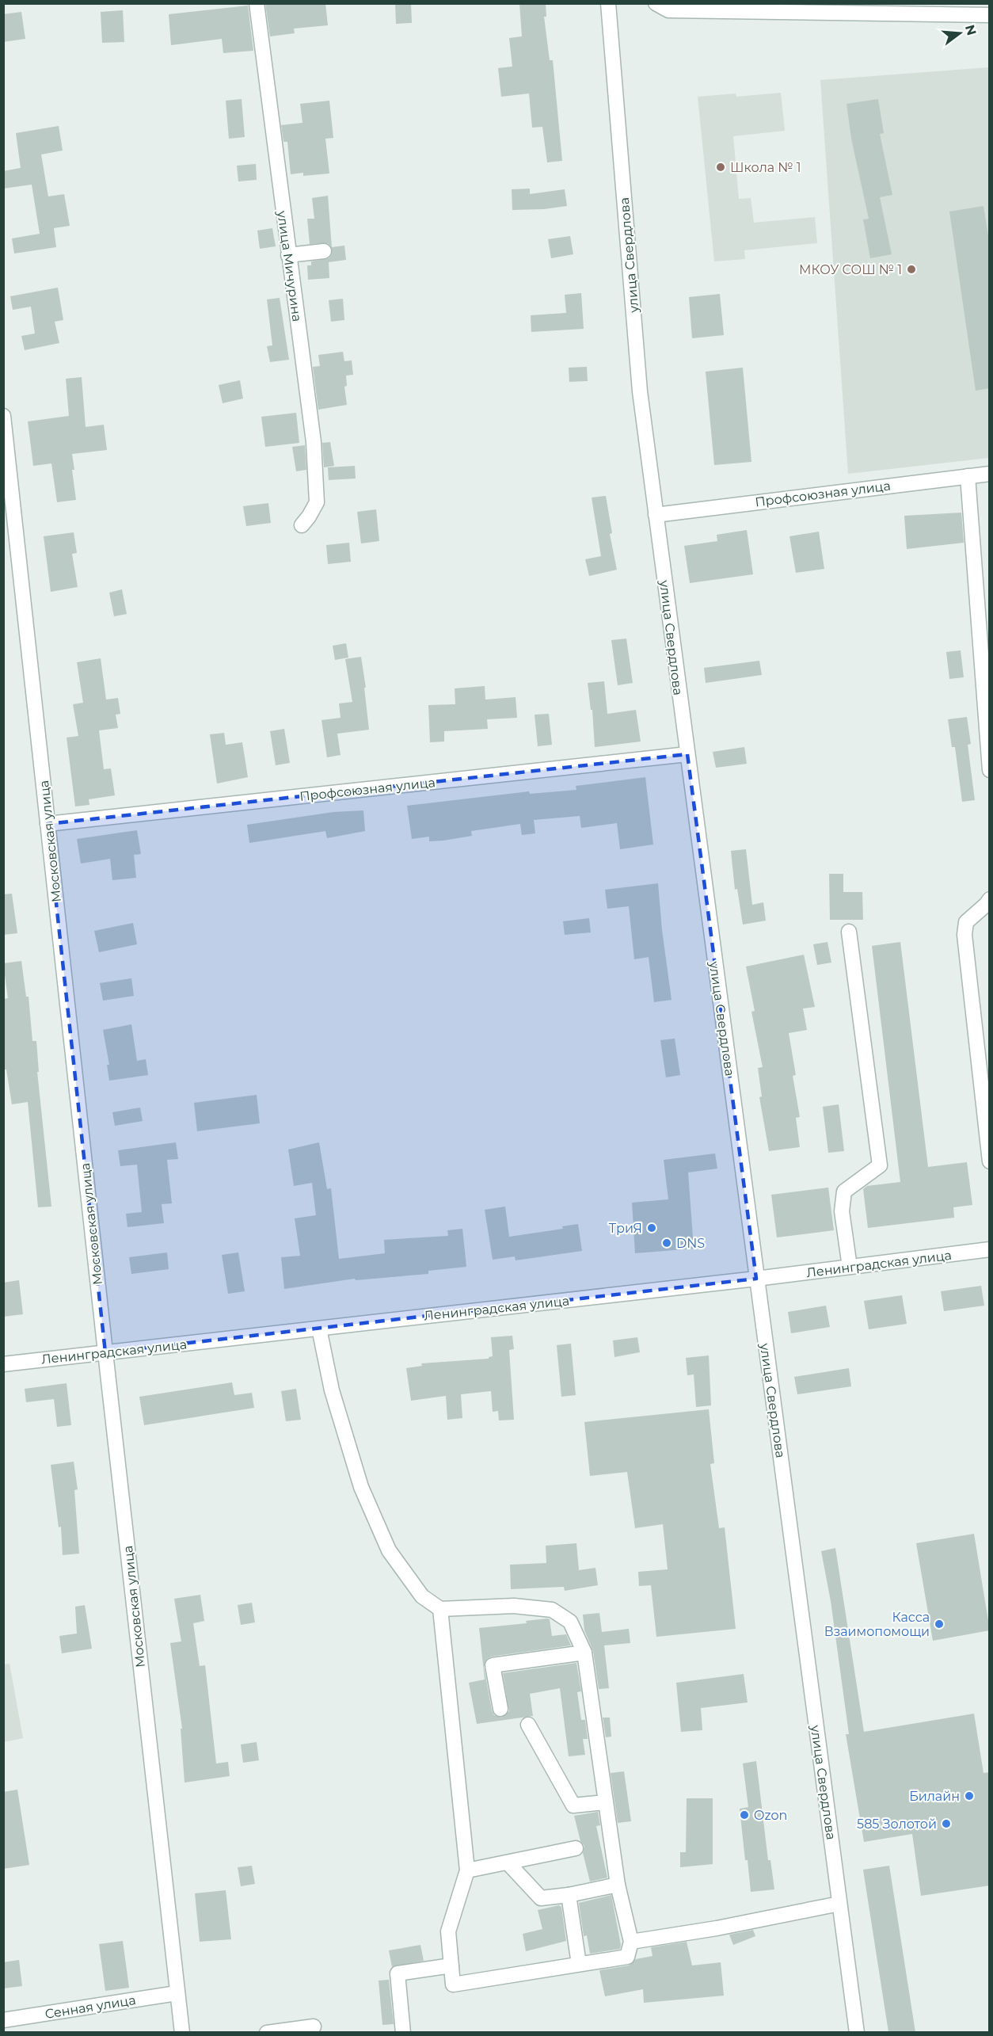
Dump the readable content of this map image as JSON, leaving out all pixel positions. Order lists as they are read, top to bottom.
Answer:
{
  "streets": {
    "street": [
      "улица Свердлова",
      "улица Мичурина",
      "Профсоюзная улица",
      "Московская улица",
      "Ленинградская улица",
      "Сенная улица"
    ]
  },
  "crossings": [
    ["улица Свердлова", "Профсоюзная улица"],
    ["улица Свердлова", "Ленинградская улица"],
    ["Профсоюзная улица", "Московская улица"],
    ["Московская улица", "Ленинградская улица"],
    ["Московская улица", "Сенная улица"]
  ],
  "places": [
    "Школа № 1",
    "МКОУ СОШ № 1",
    "ТриЯ",
    "DNS",
    "Касса Взаимопомощи",
    "Билайн",
    "Ozon",
    "585 Золотой"
  ],
  "north": "right"
}
